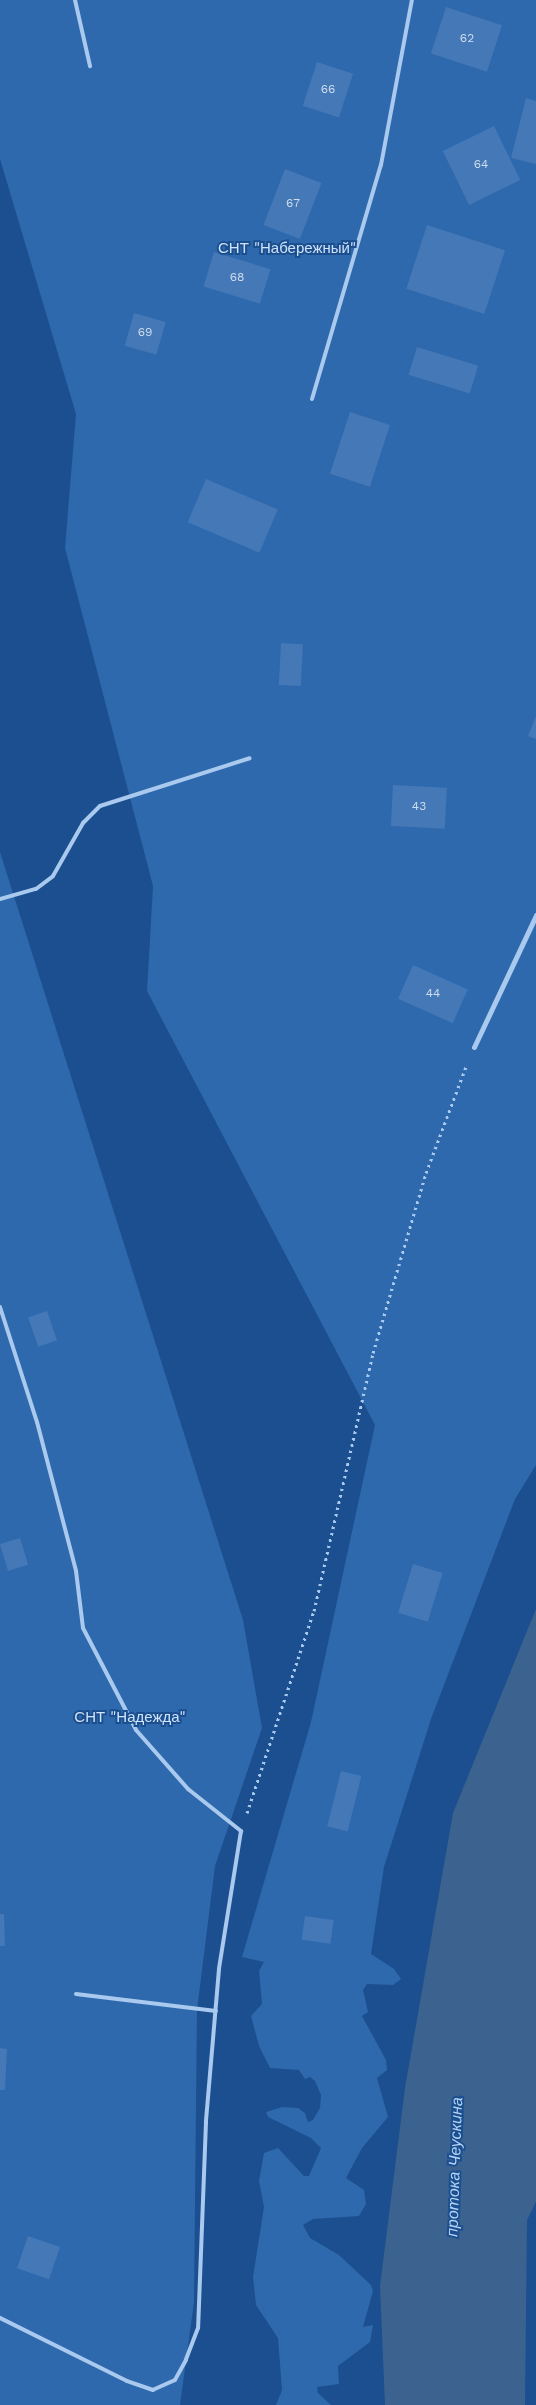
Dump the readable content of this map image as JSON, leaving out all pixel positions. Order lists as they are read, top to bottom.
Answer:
{
  "water": ["протока Чеускина"],
  "parks": ["СНТ \"Набережный\"", "СНТ \"Надежда\""],
  "house_numbers": [
    "62",
    "66",
    "64",
    "67",
    "68",
    "69",
    "43",
    "44"
  ]
}
